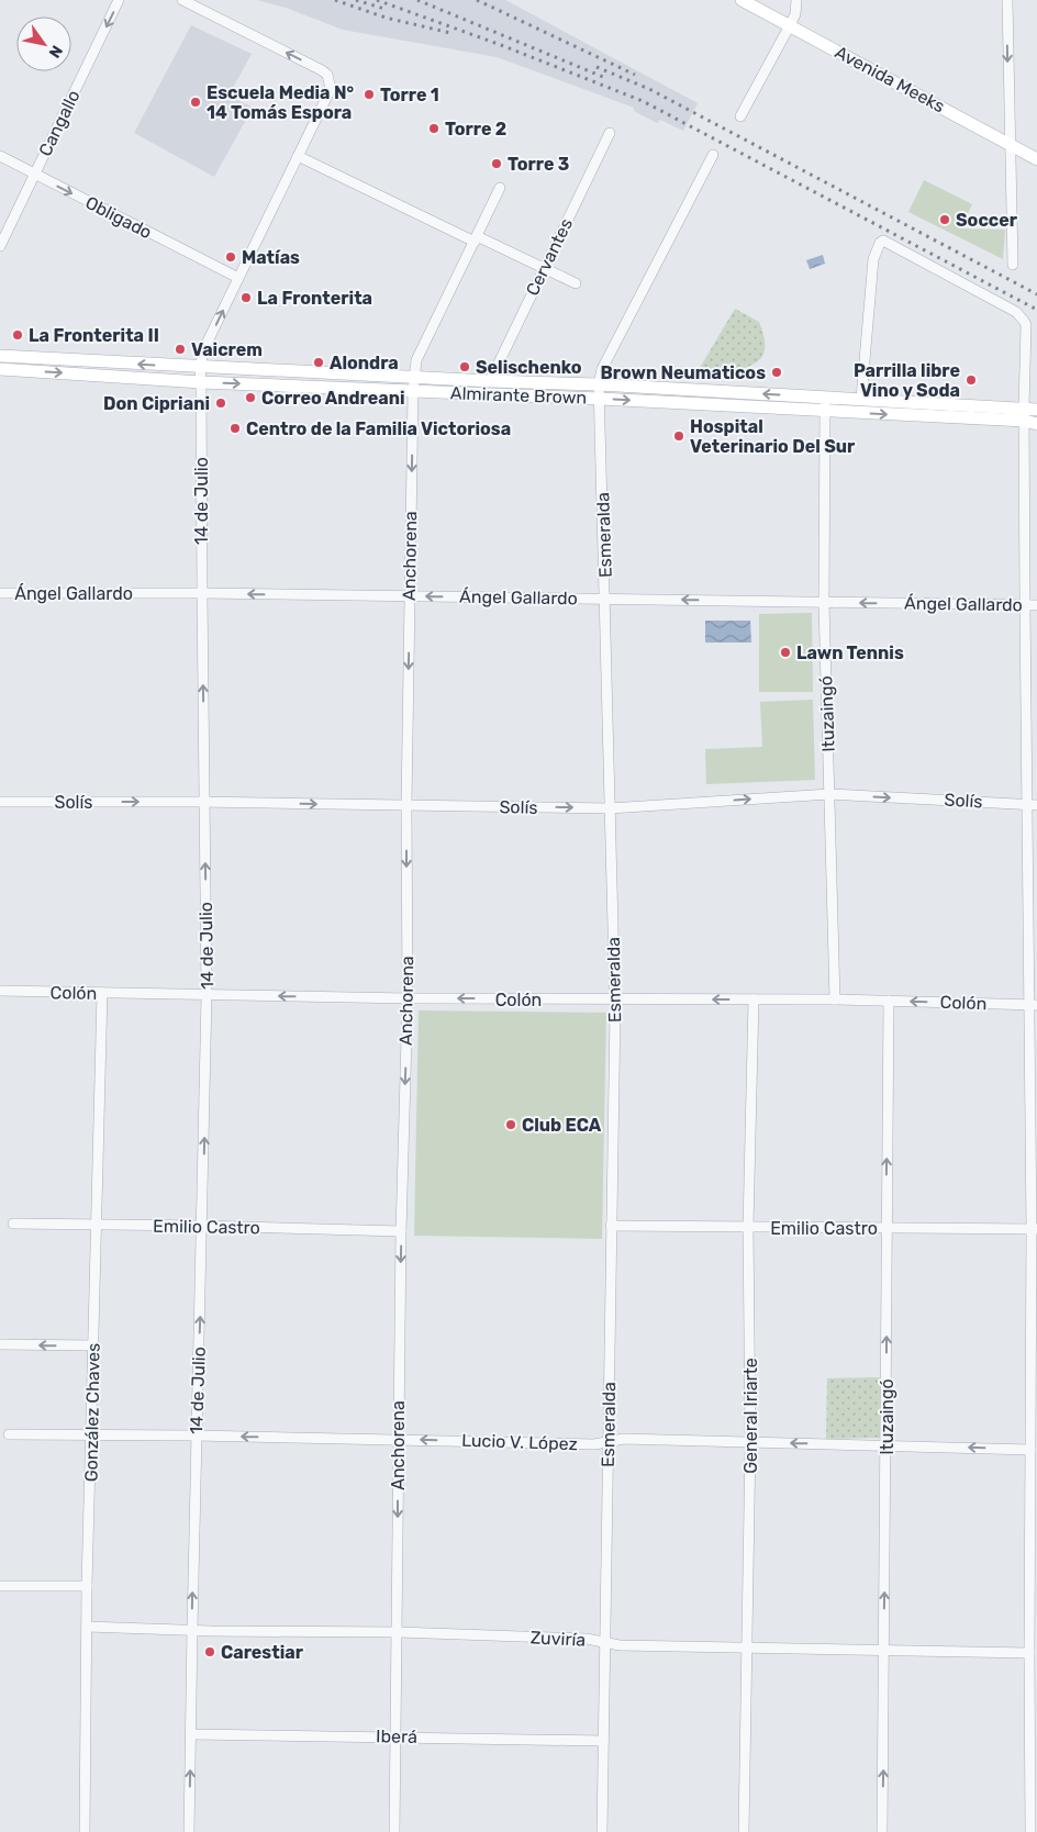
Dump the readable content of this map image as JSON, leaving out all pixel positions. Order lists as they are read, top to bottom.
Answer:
{
  "streets": {
    "main road": ["Avenida Meeks", "Almirante Brown"],
    "street": [
      "Cangallo",
      "Obligado",
      "Cervantes",
      "14 de Julio",
      "Esmeralda",
      "Anchorena",
      "Ángel Gallardo",
      "Ituzaingó",
      "Solís",
      "Colón",
      "Emilio Castro",
      "González Chaves",
      "General Iriarte",
      "Lucio V. López",
      "Zuviría",
      "Iberá"
    ]
  },
  "crossings": [
    ["Cangallo", "Obligado"],
    ["Obligado", "14 de Julio"],
    ["Cervantes", "Almirante Brown"],
    ["Almirante Brown", "14 de Julio"],
    ["Almirante Brown", "Esmeralda"],
    ["Almirante Brown", "Anchorena"],
    ["Almirante Brown", "Ituzaingó"],
    ["14 de Julio", "Ángel Gallardo"],
    ["14 de Julio", "Solís"],
    ["14 de Julio", "Colón"],
    ["14 de Julio", "Emilio Castro"],
    ["14 de Julio", "Lucio V. López"],
    ["14 de Julio", "Zuviría"],
    ["14 de Julio", "Iberá"],
    ["Esmeralda", "Ángel Gallardo"],
    ["Esmeralda", "Solís"],
    ["Esmeralda", "Colón"],
    ["Esmeralda", "Emilio Castro"],
    ["Esmeralda", "Lucio V. López"],
    ["Esmeralda", "Zuviría"],
    ["Esmeralda", "Iberá"],
    ["Anchorena", "Ángel Gallardo"],
    ["Anchorena", "Solís"],
    ["Anchorena", "Colón"],
    ["Anchorena", "Emilio Castro"],
    ["Anchorena", "Lucio V. López"],
    ["Anchorena", "Zuviría"],
    ["Anchorena", "Iberá"],
    ["Ángel Gallardo", "Ituzaingó"],
    ["Ituzaingó", "Solís"],
    ["Ituzaingó", "Colón"],
    ["Ituzaingó", "Emilio Castro"],
    ["Ituzaingó", "Lucio V. López"],
    ["Ituzaingó", "Zuviría"],
    ["Colón", "González Chaves"],
    ["Colón", "General Iriarte"],
    ["Emilio Castro", "González Chaves"],
    ["Emilio Castro", "General Iriarte"],
    ["González Chaves", "Lucio V. López"],
    ["González Chaves", "Zuviría"],
    ["General Iriarte", "Lucio V. López"],
    ["General Iriarte", "Zuviría"]
  ],
  "one_way": [
    "Cangallo",
    "Obligado",
    "14 de Julio",
    "Anchorena",
    "Ángel Gallardo",
    "Ituzaingó",
    "Solís",
    "Colón",
    "Lucio V. López"
  ],
  "places": [
    "Torre 1",
    "Escuela Media N° 14 Tomás Espora",
    "Torre 2",
    "Torre 3",
    "Soccer",
    "Matías",
    "La Fronterita",
    "La Fronterita II",
    "Vaicrem",
    "Alondra",
    "Selischenko",
    "Brown Neumaticos",
    "Parrilla libre Vino y Soda",
    "Correo Andreani",
    "Don Cipriani",
    "Centro de la Familia Victoriosa",
    "Hospital Veterinario Del Sur",
    "Lawn Tennis",
    "Club ECA",
    "Carestiar"
  ],
  "north": "bottom right"
}
